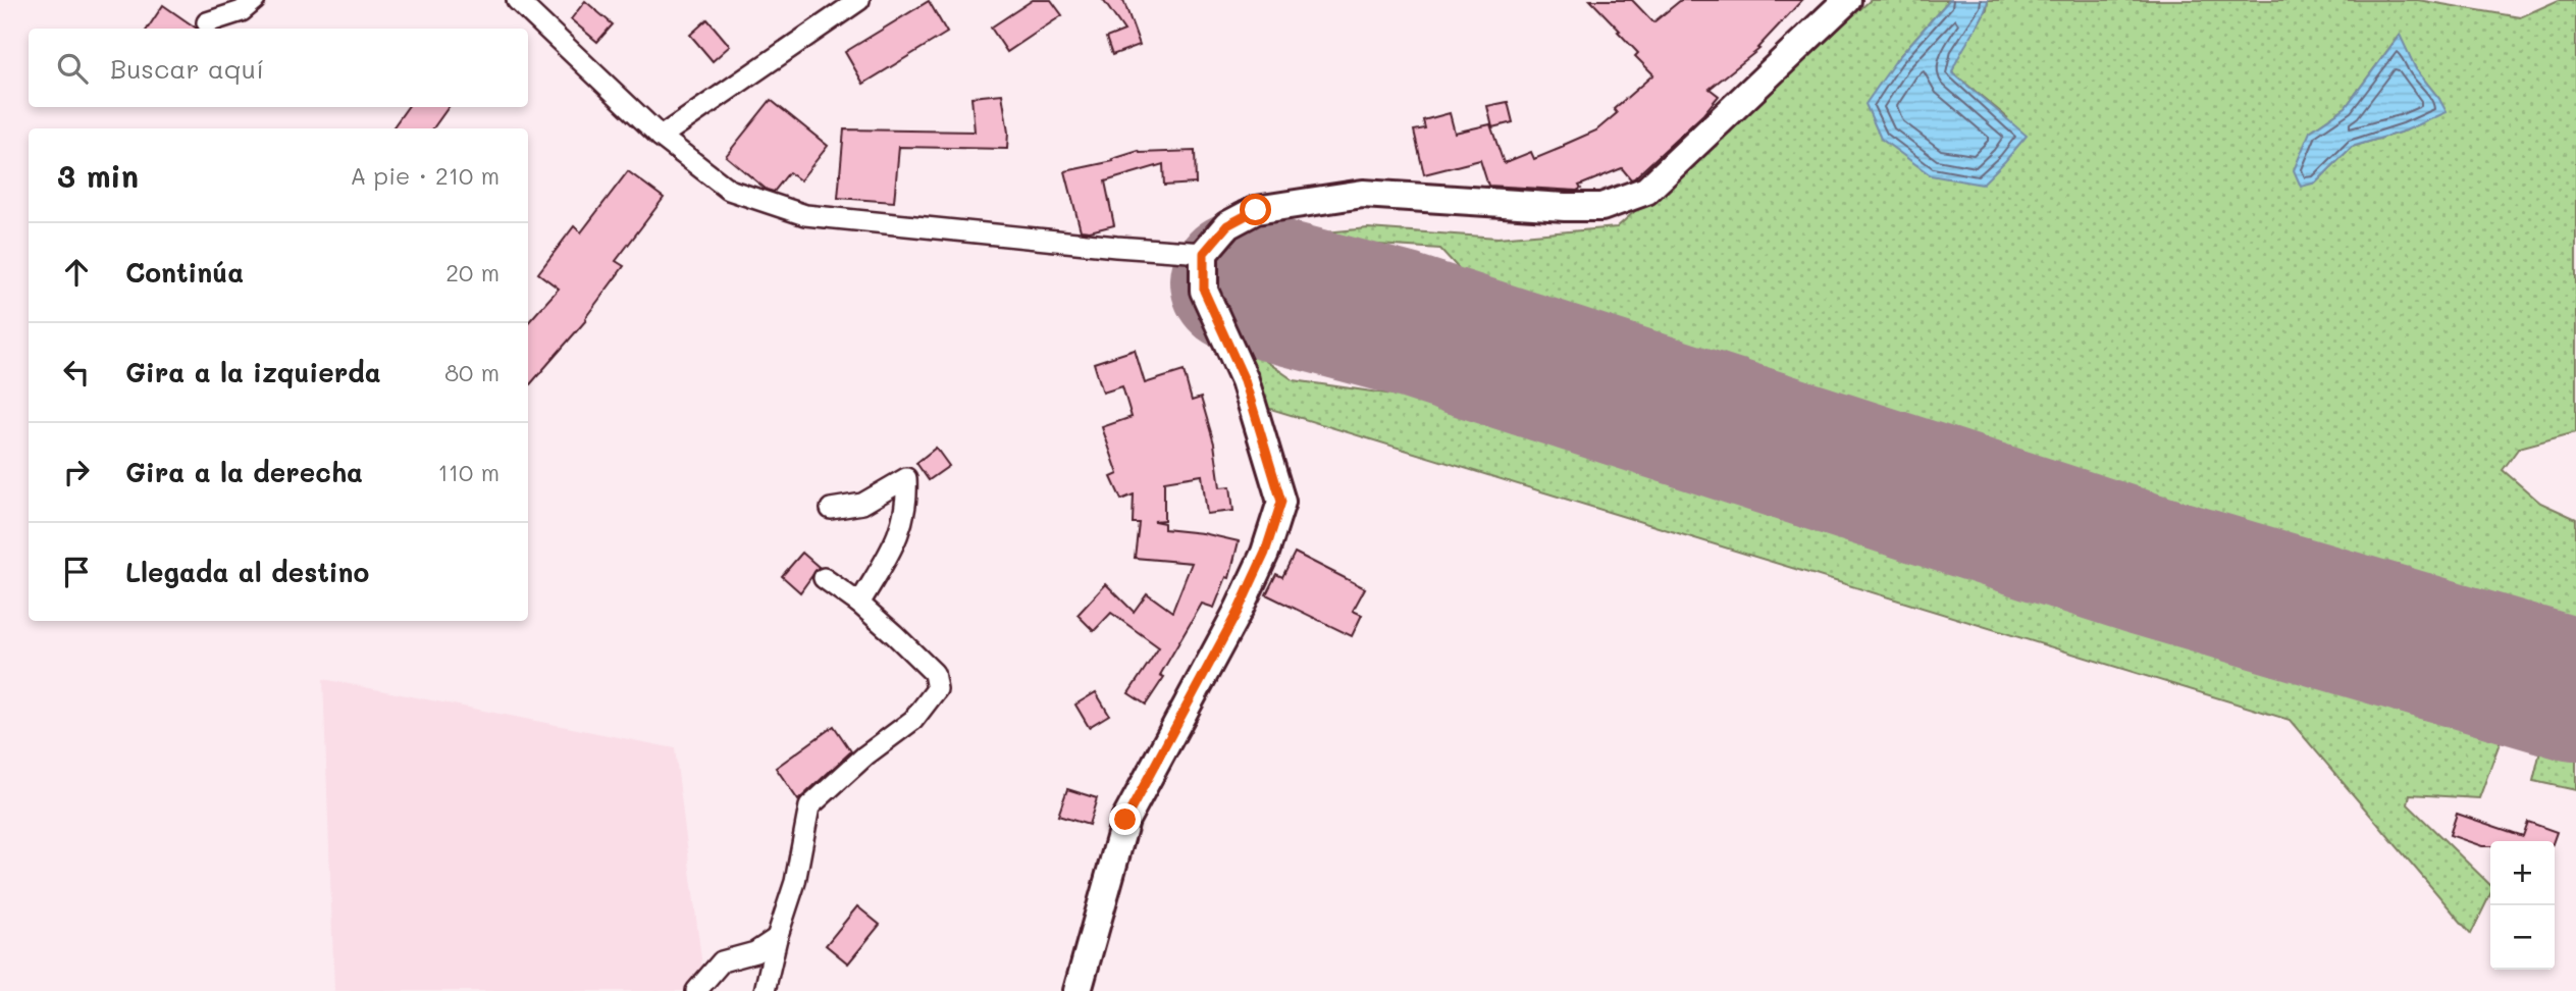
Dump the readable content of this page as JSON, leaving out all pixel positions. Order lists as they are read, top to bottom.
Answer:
{
  "page": {
    "search": "Buscar aquí",
    "heading": ["3 min", "A pie · 210 m"],
    "list": [
      ["Continúa", "20 m"],
      ["Gira a la izquierda", "80 m"],
      ["Gira a la derecha", "110 m"],
      "Llegada al destino"
    ],
    "map_buttons": ["+", "−"]
  }
}
